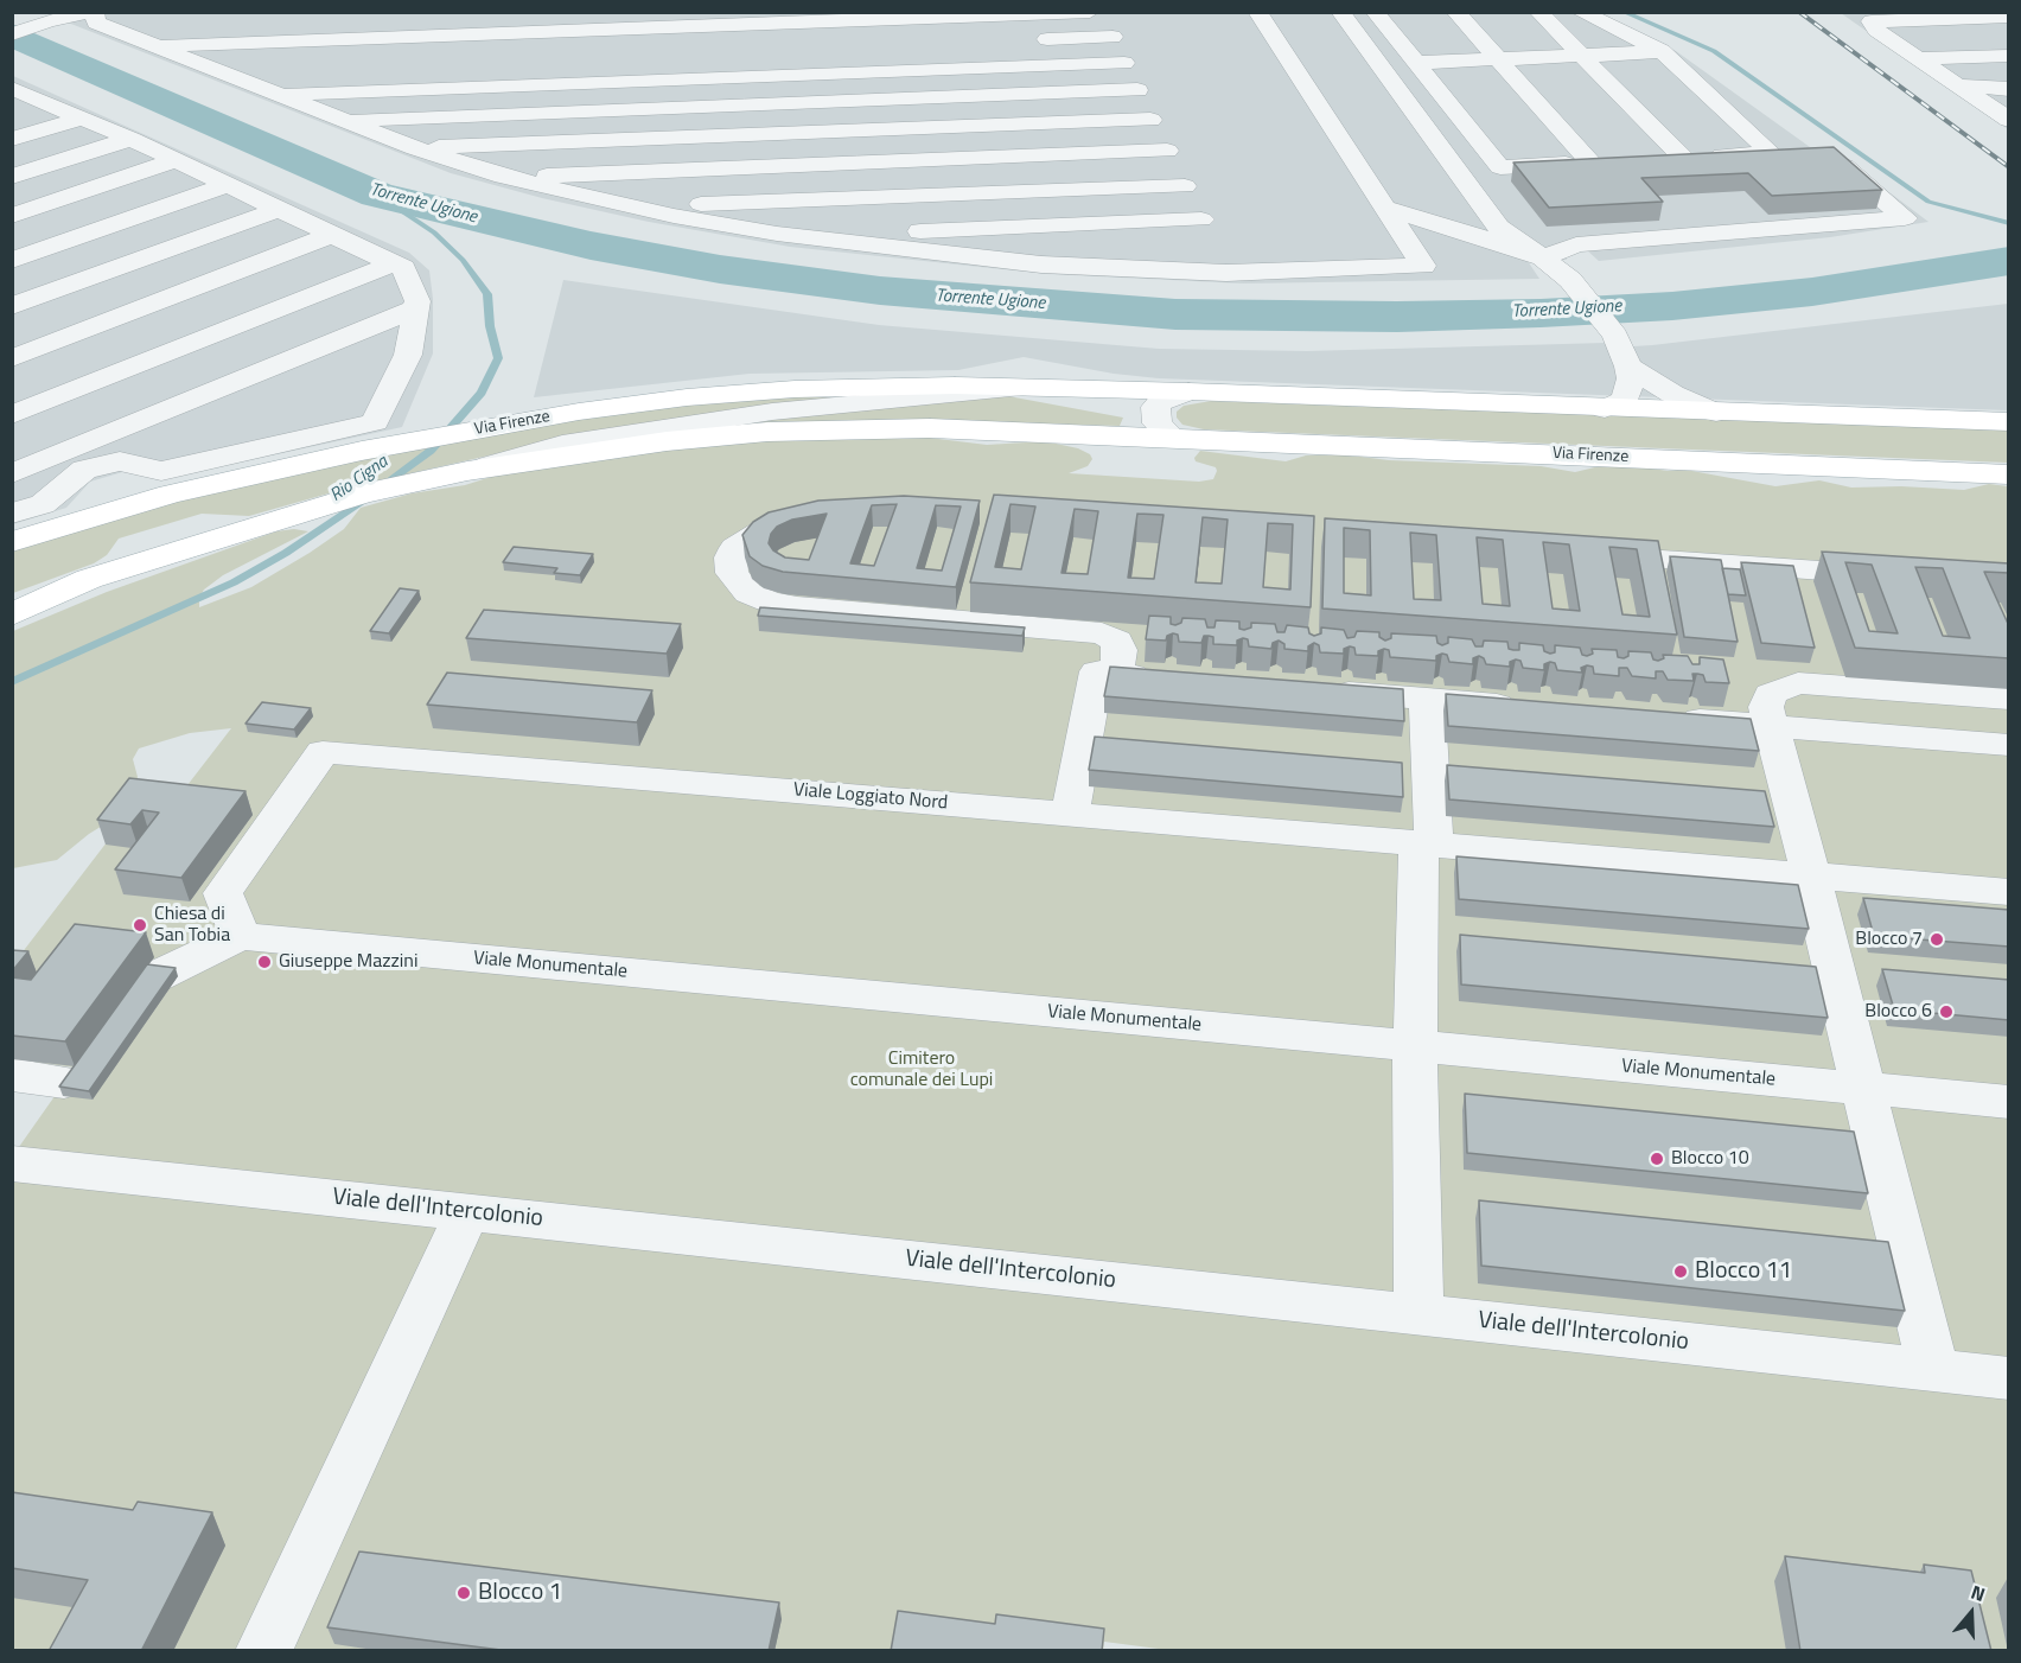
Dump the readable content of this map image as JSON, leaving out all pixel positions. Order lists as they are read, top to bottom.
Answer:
{
  "streets": {
    "main road": ["Via Firenze"],
    "street": ["Viale Loggiato Nord", "Viale Monumentale", "Viale dell'Intercolonio"]
  },
  "crossings": [
    ["Viale Loggiato Nord", "Viale Monumentale"]
  ],
  "water": ["Torrente Ugione", "Rio Cigna"],
  "parks": ["Cimitero comunale dei Lupi"],
  "places": [
    "Chiesa di San Tobia",
    "Blocco 7",
    "Giuseppe Mazzini",
    "Blocco 6",
    "Blocco 10",
    "Blocco 11",
    "Blocco 1"
  ],
  "north": "top"
}
